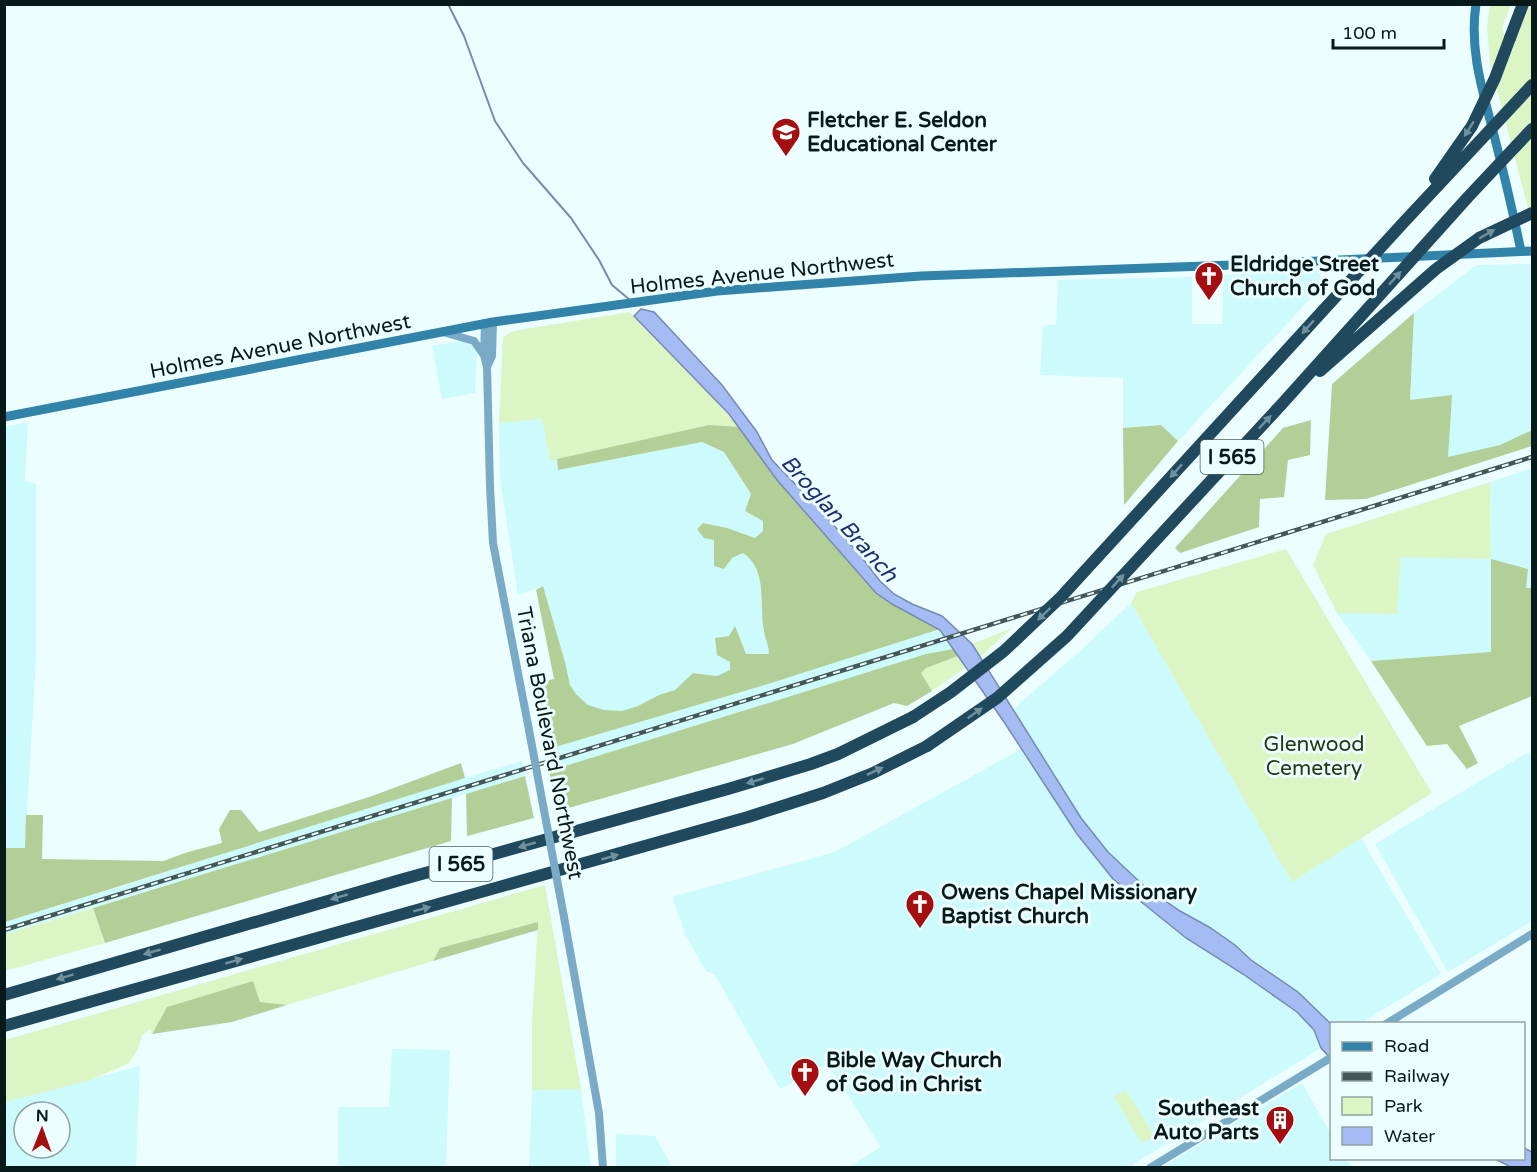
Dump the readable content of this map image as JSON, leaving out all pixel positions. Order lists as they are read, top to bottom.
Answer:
{
  "streets": {
    "highway": ["I 565"],
    "main road": ["Holmes Avenue Northwest"],
    "street": ["Triana Boulevard Northwest"]
  },
  "crossings": [
    ["Holmes Avenue Northwest", "Triana Boulevard Northwest"]
  ],
  "water": ["Broglan Branch"],
  "parks": ["Glenwood Cemetery"],
  "places": {
    "school or university": ["Fletcher E. Seldon Educational Center"],
    "church": ["Eldridge Street Church of God", "Owens Chapel Missionary Baptist Church", "Bible Way Church of God in Christ"],
    "building": ["Southeast Auto Parts"]
  },
  "legend": [
    "Road",
    "Railway",
    "Park",
    "Water"
  ],
  "scale_bar": "100 m",
  "north": "top"
}
